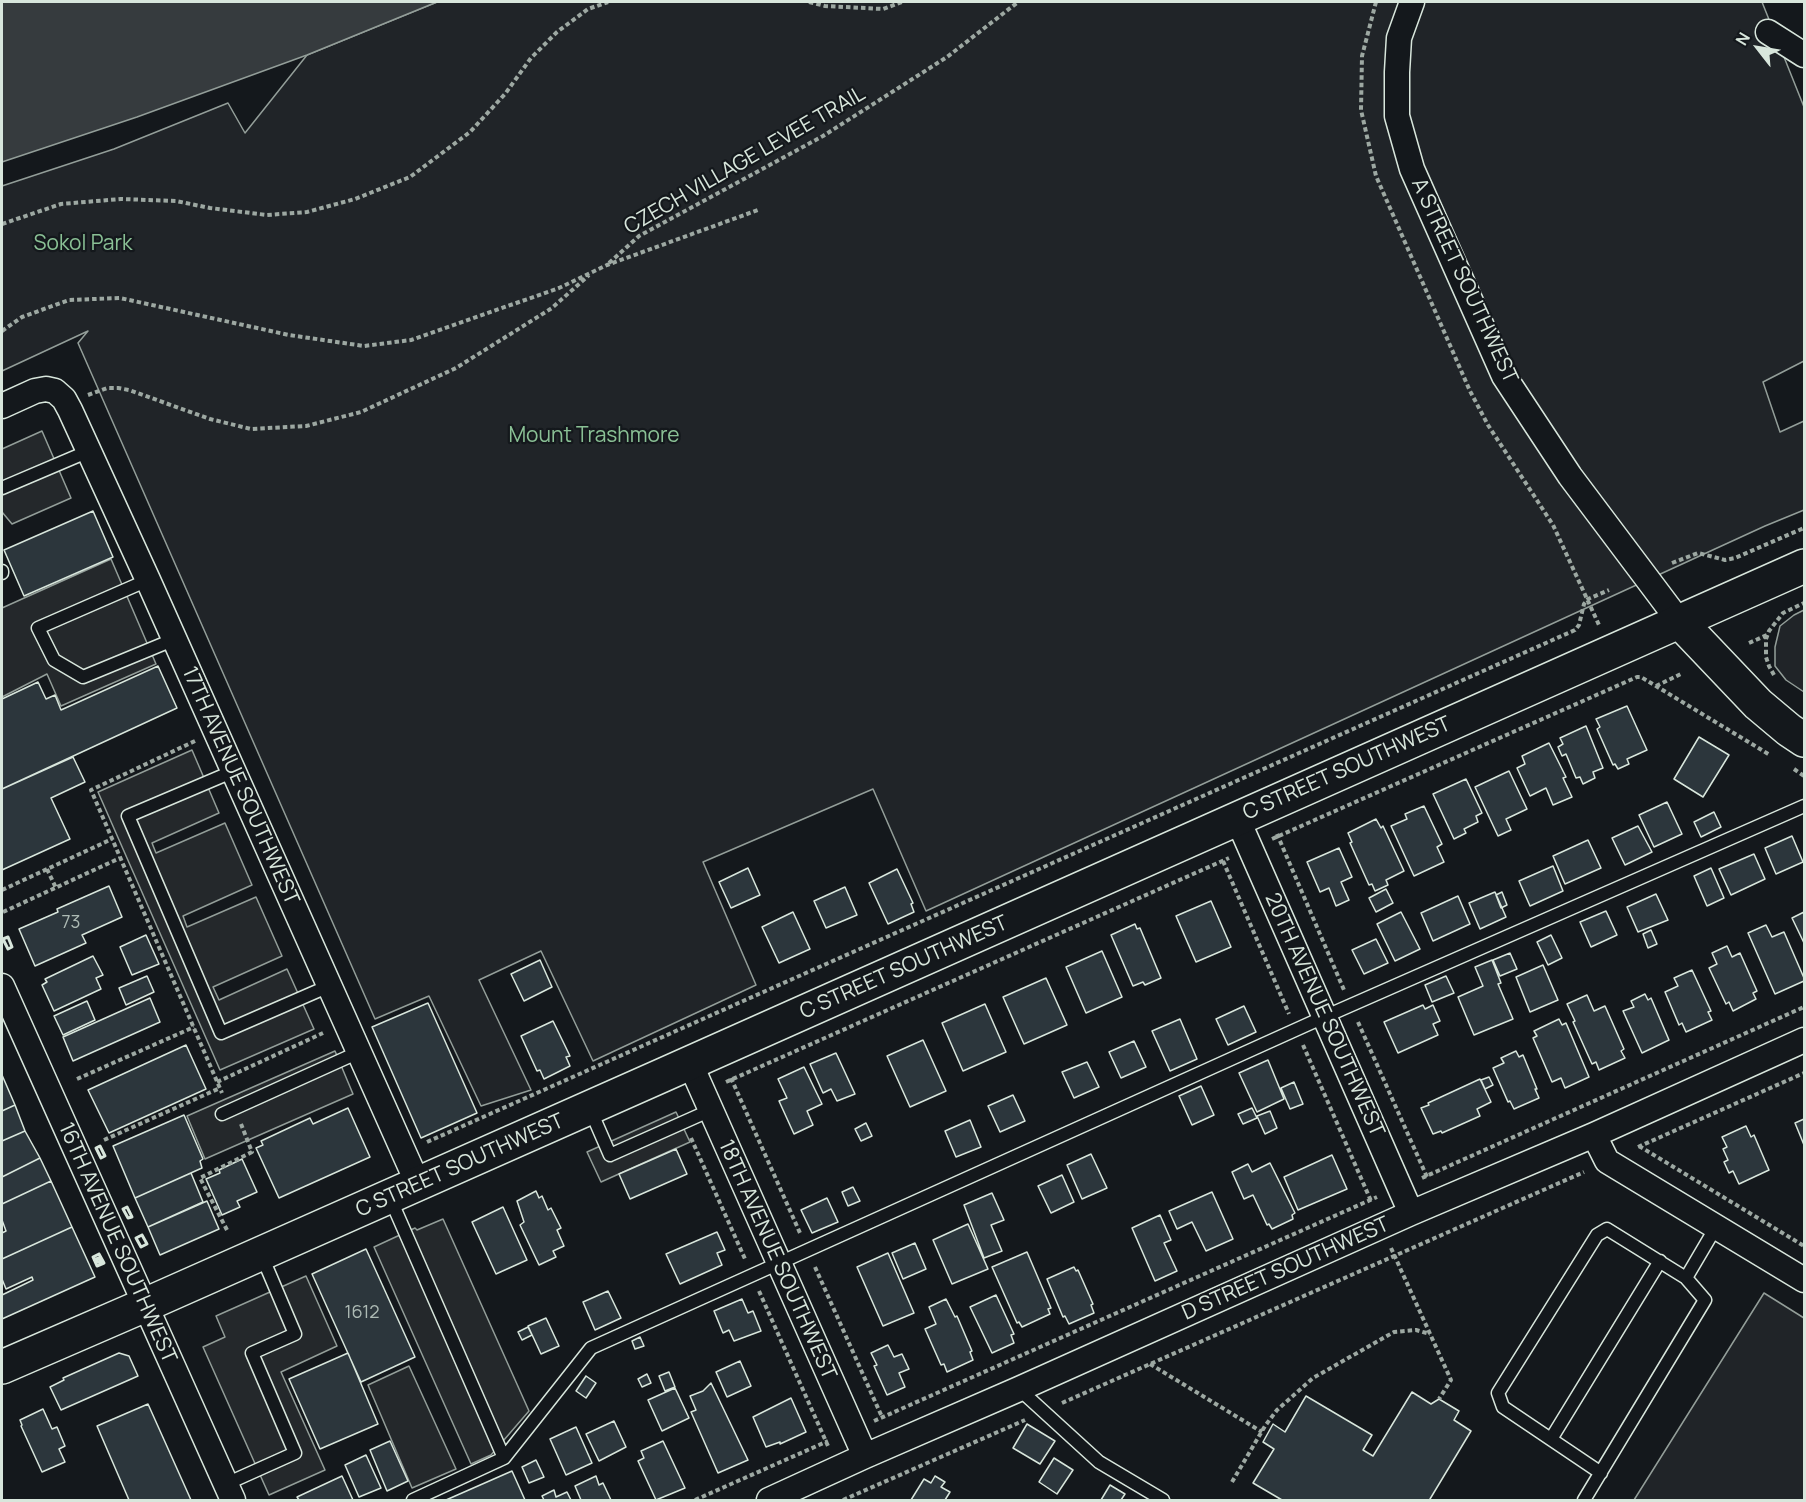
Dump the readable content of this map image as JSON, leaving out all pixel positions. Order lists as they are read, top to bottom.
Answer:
{
  "streets": {
    "main road": ["C STREET SOUTHWEST"],
    "street": [
      "A STREET SOUTHWEST",
      "17TH AVENUE SOUTHWEST",
      "20TH AVENUE SOUTHWEST",
      "16TH AVENUE SOUTHWEST",
      "18TH AVENUE SOUTHWEST",
      "D STREET SOUTHWEST"
    ],
    "path": ["CZECH VILLAGE LEVEE TRAIL"]
  },
  "crossings": [
    ["A STREET SOUTHWEST", "C STREET SOUTHWEST"],
    ["C STREET SOUTHWEST", "17TH AVENUE SOUTHWEST"],
    ["C STREET SOUTHWEST", "20TH AVENUE SOUTHWEST"],
    ["C STREET SOUTHWEST", "16TH AVENUE SOUTHWEST"],
    ["C STREET SOUTHWEST", "18TH AVENUE SOUTHWEST"],
    ["20TH AVENUE SOUTHWEST", "D STREET SOUTHWEST"],
    ["18TH AVENUE SOUTHWEST", "D STREET SOUTHWEST"]
  ],
  "parks": ["Sokol Park", "Mount Trashmore"],
  "house_numbers": ["73", "1612"],
  "north": "top left"
}
